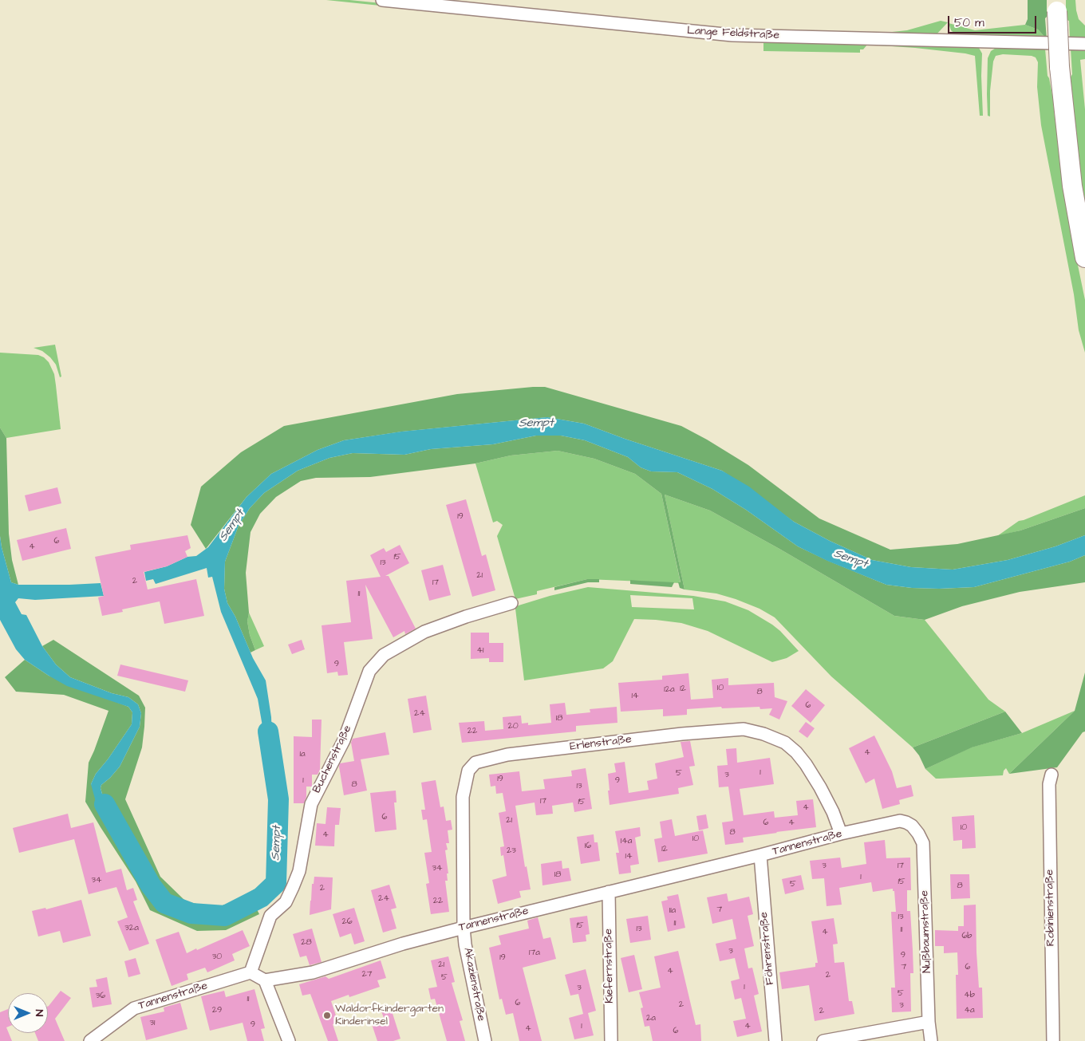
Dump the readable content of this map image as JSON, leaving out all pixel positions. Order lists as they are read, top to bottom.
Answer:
{
  "streets": {
    "street": [
      "Lange Feldstraße",
      "Erlenstraße",
      "Buchenstraße",
      "Tannenstraße",
      "Robinienstraße",
      "Nußbaumstraße",
      "Föhrenstraße",
      "Kiefernstraße",
      "Akazienstraße"
    ]
  },
  "crossings": [
    ["Erlenstraße", "Tannenstraße"],
    ["Erlenstraße", "Akazienstraße"],
    ["Buchenstraße", "Tannenstraße"],
    ["Tannenstraße", "Nußbaumstraße"],
    ["Tannenstraße", "Föhrenstraße"],
    ["Tannenstraße", "Kiefernstraße"],
    ["Tannenstraße", "Akazienstraße"]
  ],
  "water": ["Sempt"],
  "places": ["Waldorfkindergarten Kinderinsel"],
  "house_numbers": [
    "19",
    "6",
    "4",
    "15",
    "13",
    "21",
    "2",
    "17",
    "11",
    "41",
    "9",
    "10",
    "12",
    "12a",
    "8",
    "14",
    "6",
    "24",
    "18",
    "20",
    "22",
    "4",
    "1a",
    "1",
    "5",
    "3",
    "19",
    "1",
    "9",
    "8",
    "13",
    "17",
    "15",
    "4",
    "6",
    "21",
    "6",
    "4",
    "10",
    "8",
    "4",
    "10",
    "14a",
    "16",
    "12",
    "23",
    "14",
    "3",
    "17",
    "34",
    "18",
    "1",
    "34",
    "15",
    "5",
    "8",
    "2",
    "24",
    "22",
    "7",
    "11a",
    "13",
    "26",
    "11",
    "15",
    "32a",
    "13",
    "11",
    "4",
    "6b",
    "28",
    "3",
    "17a",
    "9",
    "30",
    "19",
    "21",
    "7",
    "6",
    "4",
    "27",
    "2",
    "5",
    "1",
    "3",
    "5",
    "4b",
    "36",
    "11",
    "6",
    "2",
    "3",
    "29",
    "4a",
    "2",
    "2a",
    "31",
    "9",
    "1",
    "4",
    "4",
    "6"
  ],
  "scale_bar": "50 m",
  "north": "right"
}
